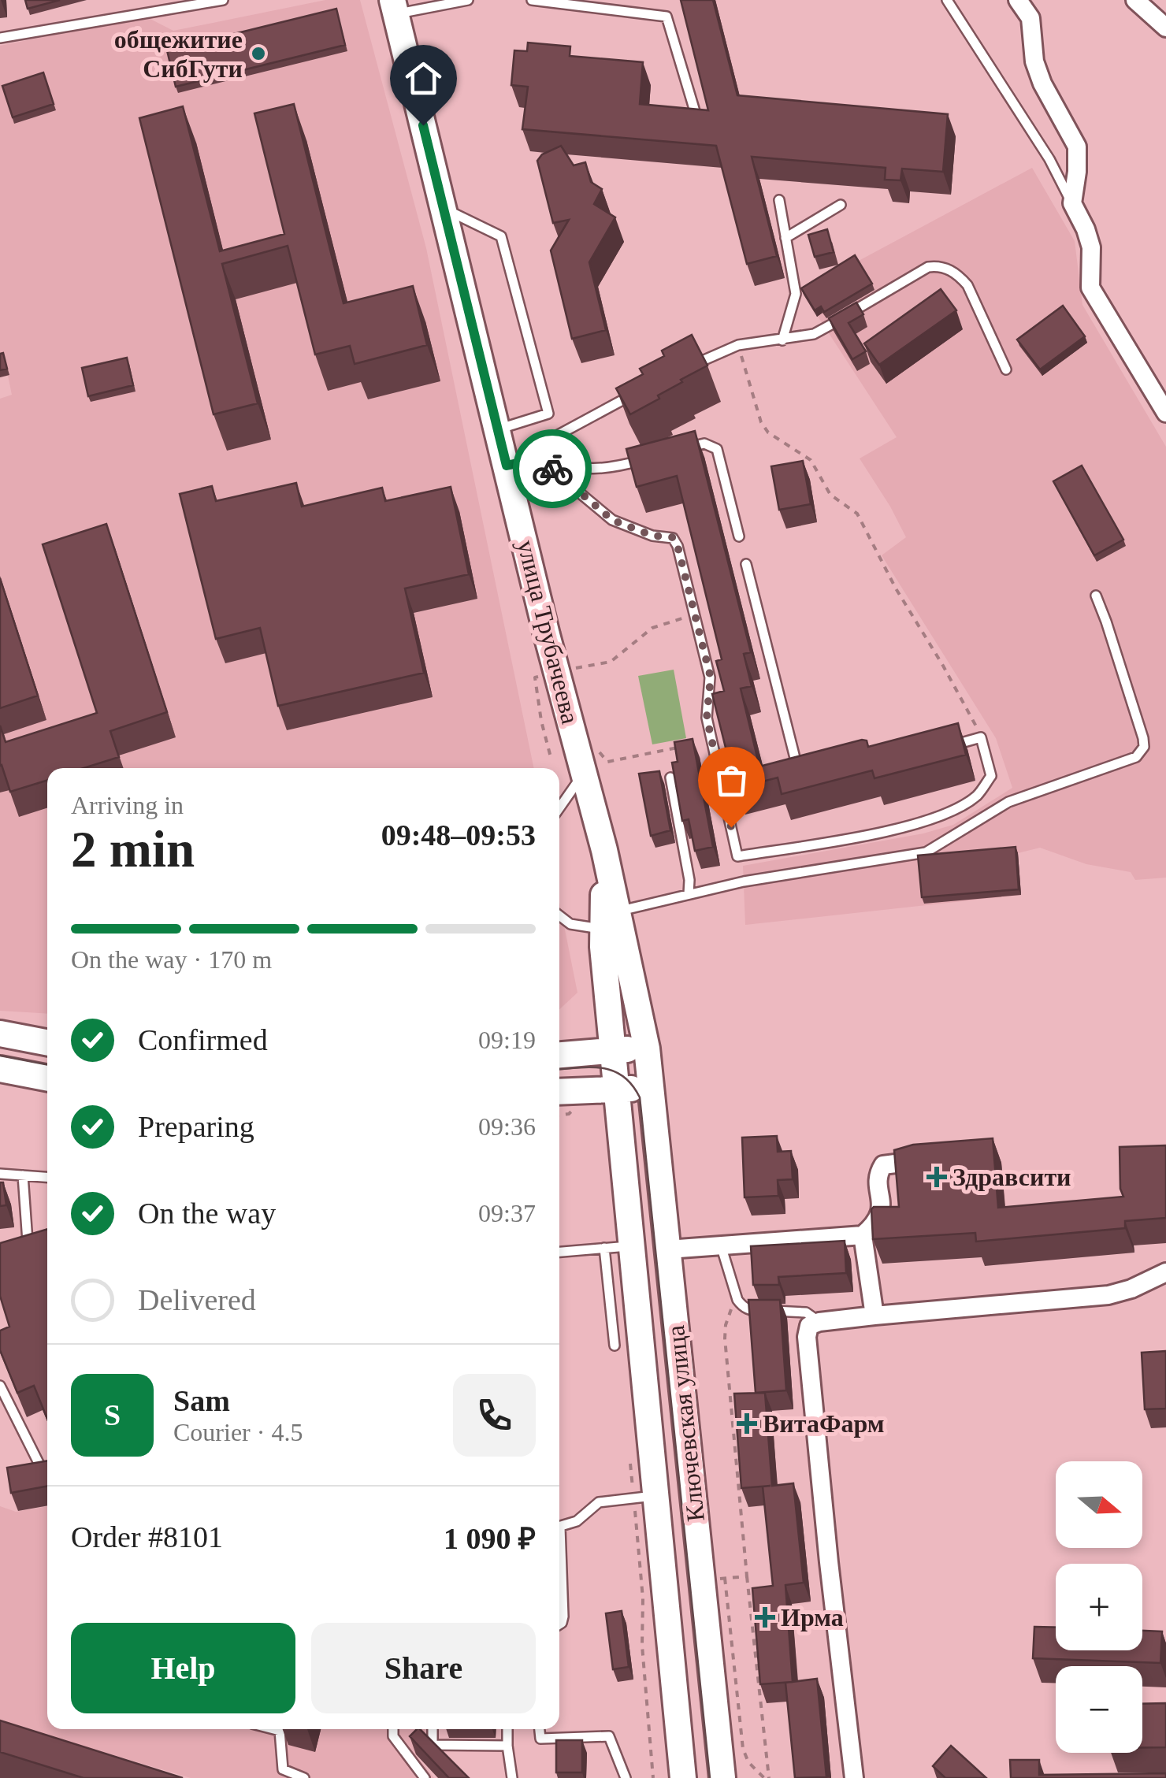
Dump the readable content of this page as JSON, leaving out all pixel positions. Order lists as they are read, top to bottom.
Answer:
{
  "streets": {
    "main road": ["улица Трубачеева", "Ключевская улица"]
  },
  "crossings": [
    ["улица Трубачеева", "Ключевская улица"]
  ],
  "places": {
    "other": ["общежитие СибГути"],
    "health": ["Здравсити", "ВитаФарм", "Ирма"]
  },
  "north": "right",
  "page": {
    "heading": ["2 min", "Arriving in", "09:48–09:53"],
    "panel": [
      "Sam",
      "Courier · 4.5",
      "Order #8101",
      "1 090 ₽"
    ],
    "bar": "On the way · 170 m",
    "list": [
      ["Confirmed", "09:19"],
      ["Preparing", "09:36"],
      ["On the way", "09:37"],
      "Delivered"
    ],
    "round": "S",
    "map_buttons": ["+", "−"],
    "buttons": ["Help", "Share"]
  }
}
